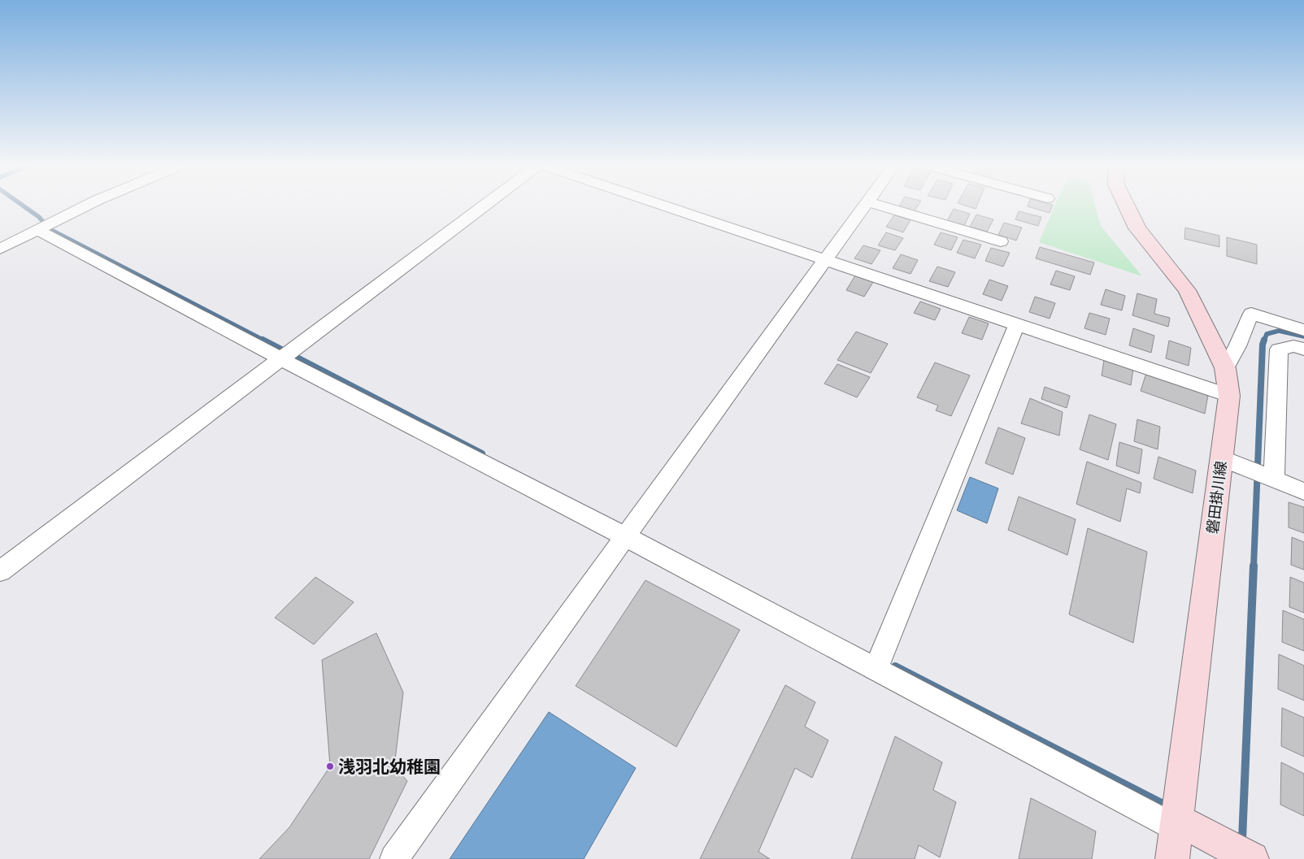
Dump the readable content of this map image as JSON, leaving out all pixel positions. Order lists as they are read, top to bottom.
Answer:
{
  "streets": {
    "main road": ["磐田掛川線"]
  },
  "places": ["浅羽北幼稚園"]
}
